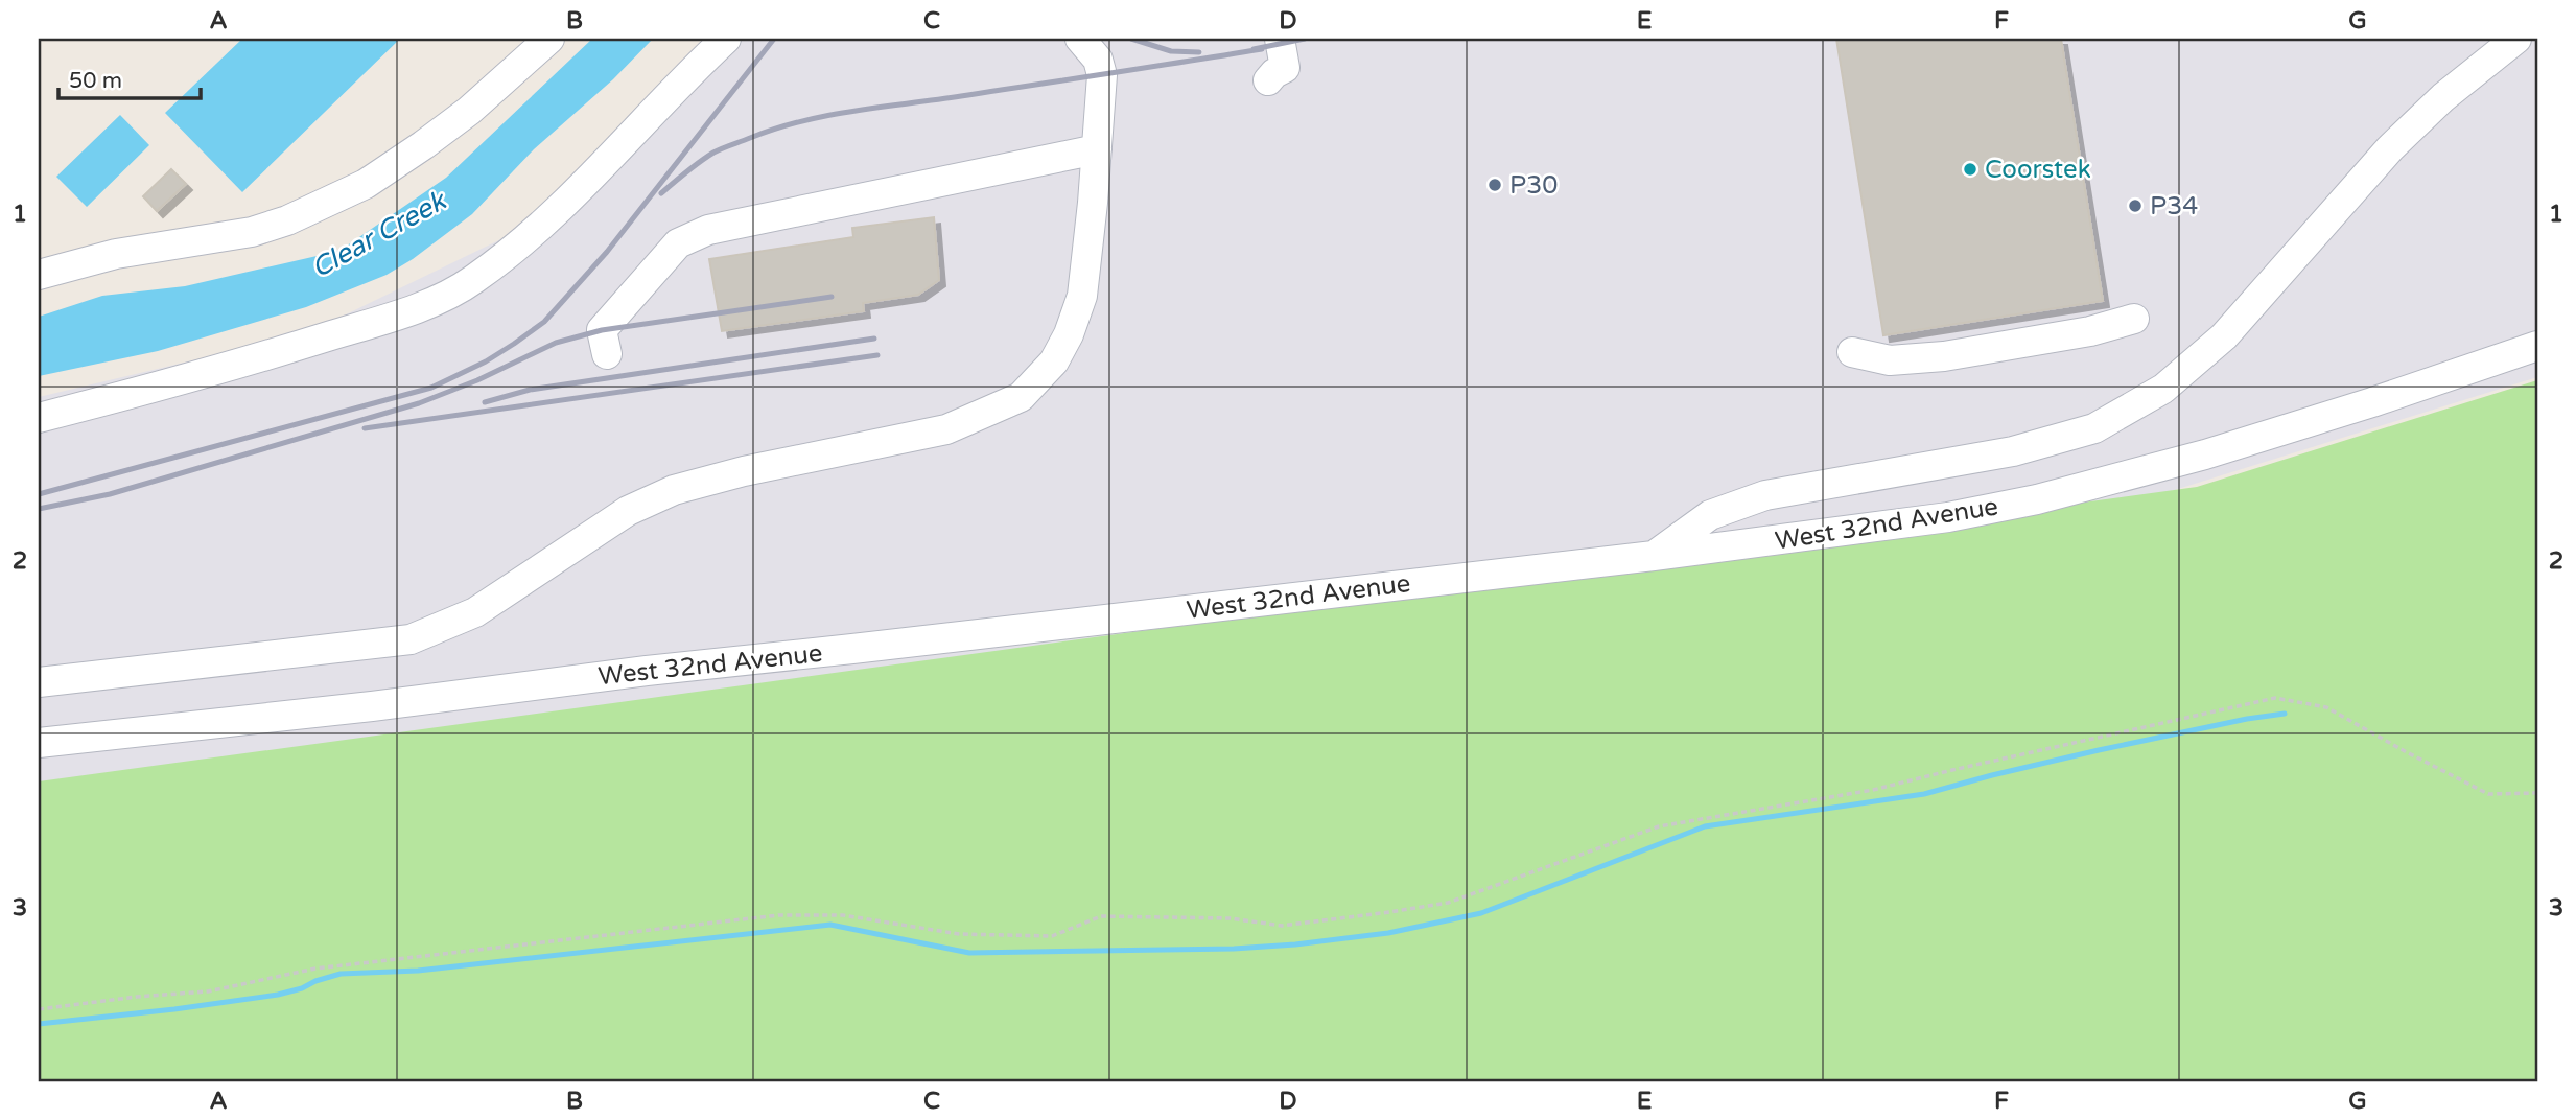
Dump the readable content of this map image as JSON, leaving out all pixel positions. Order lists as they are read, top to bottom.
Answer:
{
  "streets": {
    "street": ["West 32nd Avenue"]
  },
  "water": ["Clear Creek"],
  "places": ["Coorstek", "P30", "P34"],
  "scale_bar": "50 m",
  "grid": {
    "columns": [
      "A",
      "B",
      "C",
      "D",
      "E",
      "F",
      "G"
    ],
    "rows": ["1", "2", "3"]
  }
}
